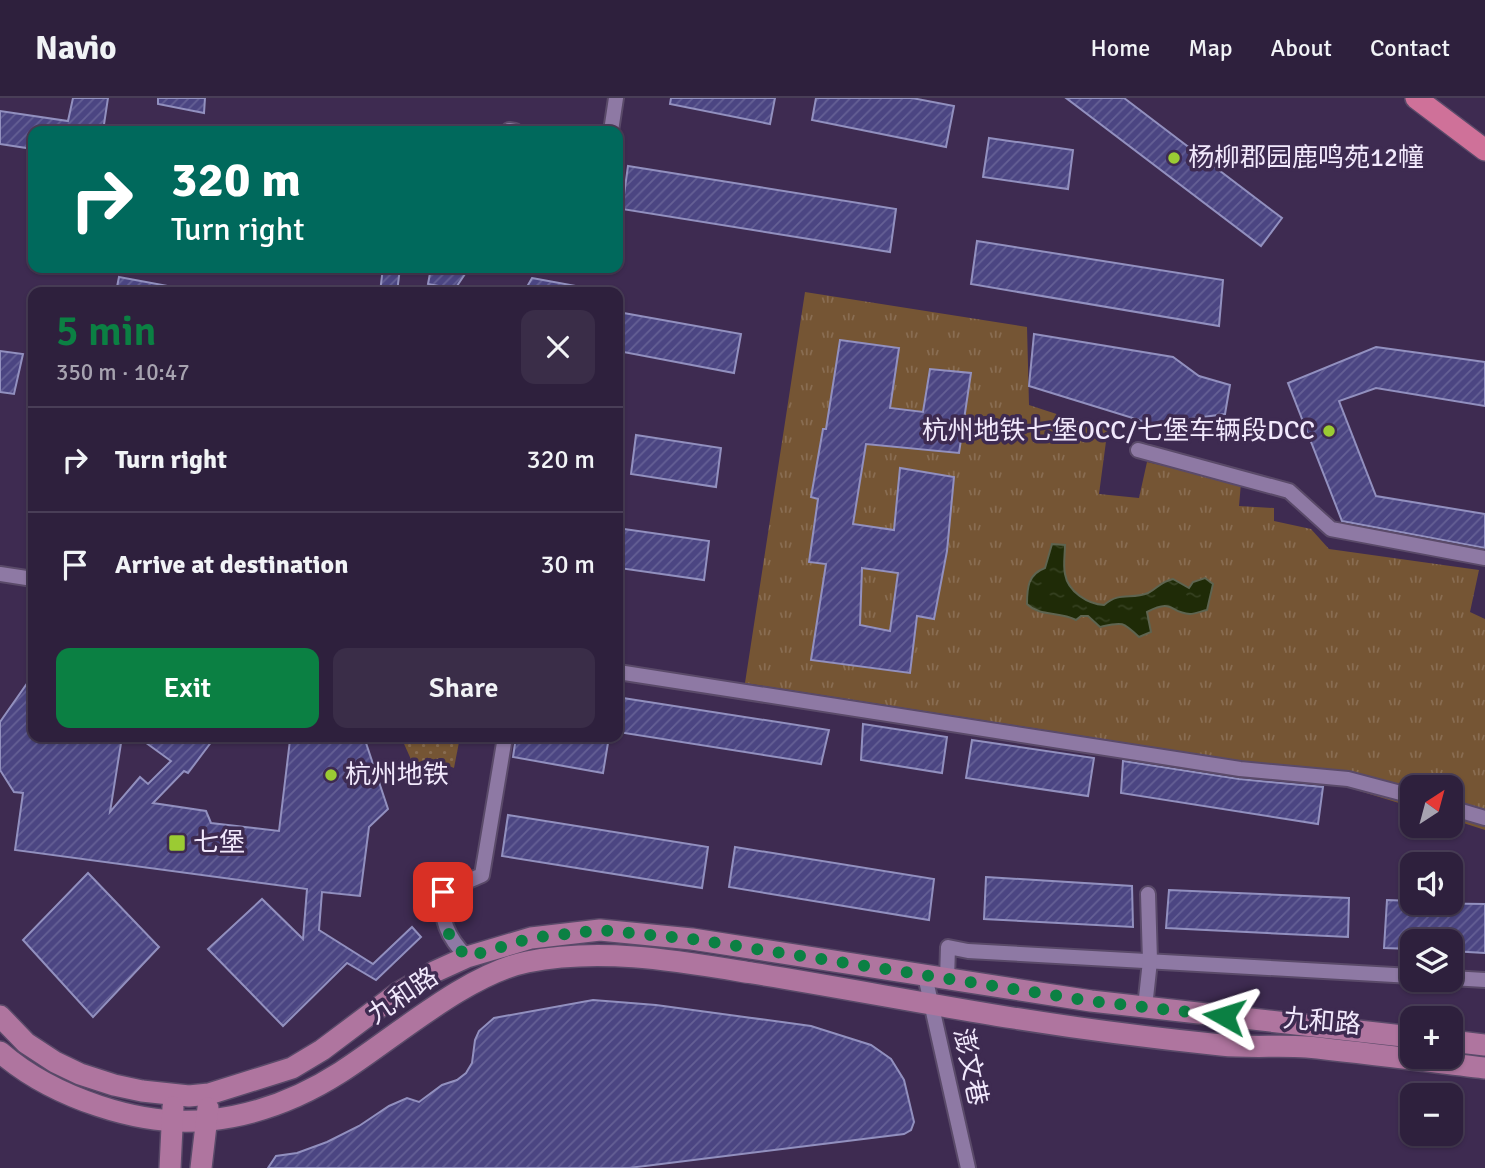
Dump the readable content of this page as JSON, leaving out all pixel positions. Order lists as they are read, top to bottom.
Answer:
{
  "streets": {
    "street": ["九和路", "澎文巷"]
  },
  "crossings": [
    ["九和路", "澎文巷"]
  ],
  "places": {
    "other": ["杨柳郡园鹿鸣苑12幢", "杭州地铁七堡OCC/七堡车辆段DCC", "杭州地铁"],
    "transit": ["七堡"]
  },
  "north": "top right",
  "page": {
    "header": "Navio",
    "nav": [
      "Home",
      "Map",
      "About",
      "Contact"
    ],
    "turn": ["320 m", "Turn right"],
    "heading": ["5 min", "350 m · 10:47"],
    "list": [
      {
        "name": "Turn right",
        "value": "320 m"
      },
      {
        "name": "Arrive at destination",
        "value": "30 m"
      }
    ],
    "buttons": ["Exit", "Share"],
    "map_buttons": ["+", "−"]
  }
}
